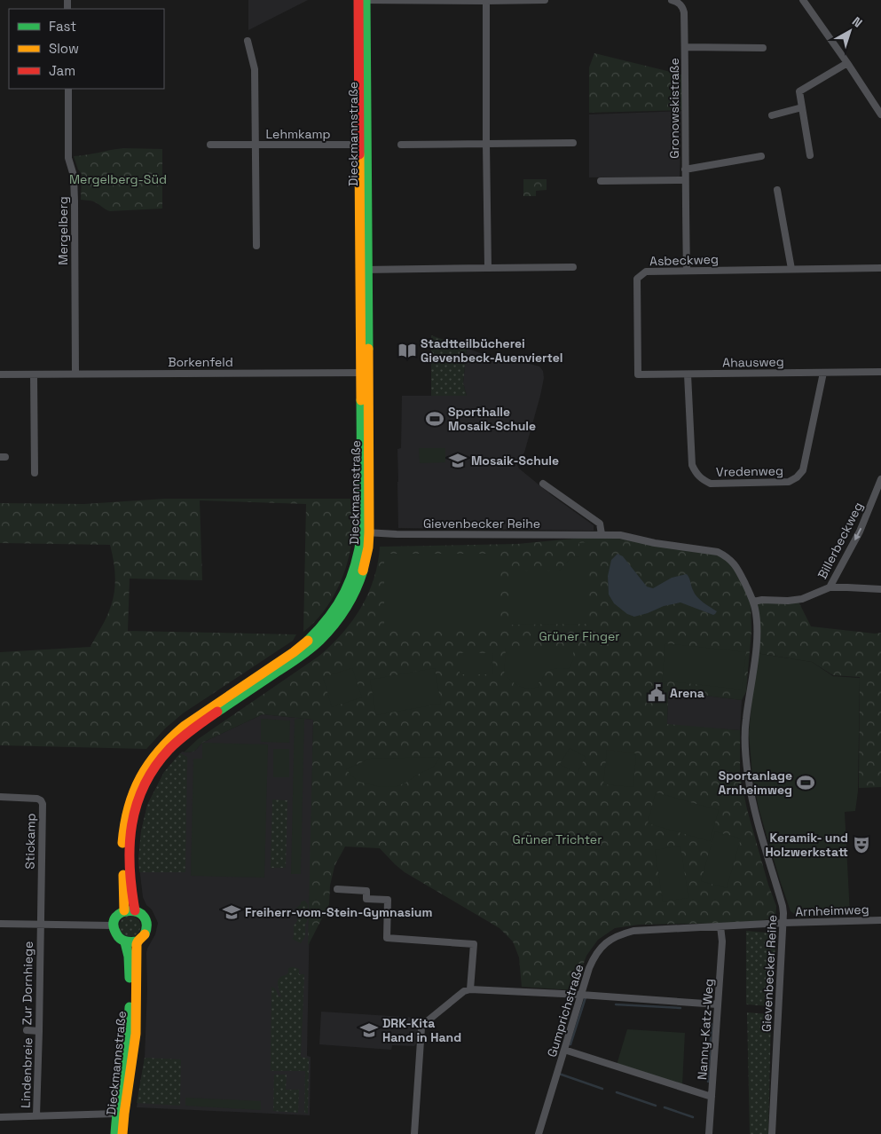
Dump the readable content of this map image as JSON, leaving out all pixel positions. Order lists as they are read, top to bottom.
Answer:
{
  "streets": {
    "street": [
      "Gronowskistraße",
      "Lehmkamp",
      "Dieckmannstraße",
      "Mergelberg",
      "Asbeckweg",
      "Borkenfeld",
      "Ahausweg",
      "Vredenweg",
      "Gievenbecker Reihe",
      "Billerbeckweg",
      "Stickamp",
      "Arnheimweg",
      "Zur Dornhiege",
      "Gumprichstraße",
      "Nanny-Katz-Weg",
      "Lindenbreie"
    ]
  },
  "crossings": [
    ["Gronowskistraße", "Asbeckweg"],
    ["Lehmkamp", "Dieckmannstraße"],
    ["Dieckmannstraße", "Borkenfeld"],
    ["Dieckmannstraße", "Gievenbecker Reihe"],
    ["Dieckmannstraße", "Zur Dornhiege"],
    ["Dieckmannstraße", "Lindenbreie"],
    ["Mergelberg", "Borkenfeld"],
    ["Asbeckweg", "Ahausweg"],
    ["Ahausweg", "Vredenweg"],
    ["Gievenbecker Reihe", "Billerbeckweg"],
    ["Gievenbecker Reihe", "Arnheimweg"],
    ["Gievenbecker Reihe", "Gumprichstraße"],
    ["Stickamp", "Zur Dornhiege"],
    ["Arnheimweg", "Gumprichstraße"],
    ["Zur Dornhiege", "Lindenbreie"],
    ["Gumprichstraße", "Nanny-Katz-Weg"]
  ],
  "one_way": ["Billerbeckweg"],
  "parks": ["Mergelberg-Süd", "Grüner Finger", "Grüner Trichter"],
  "places": {
    "library": ["Stadtteilbücherei Gievenbeck-Auenviertel"],
    "sports": ["Sporthalle Mosaik-Schule", "Sportanlage Arnheimweg"],
    "school or university": ["Mosaik-Schule", "Freiherr-vom-Stein-Gymnasium", "DRK-Kita Hand in Hand"],
    "public building": ["Arena"],
    "theatre": ["Keramik- und Holzwerkstatt"]
  },
  "legend": ["Fast", "Slow", "Jam"],
  "north": "top right"
}
